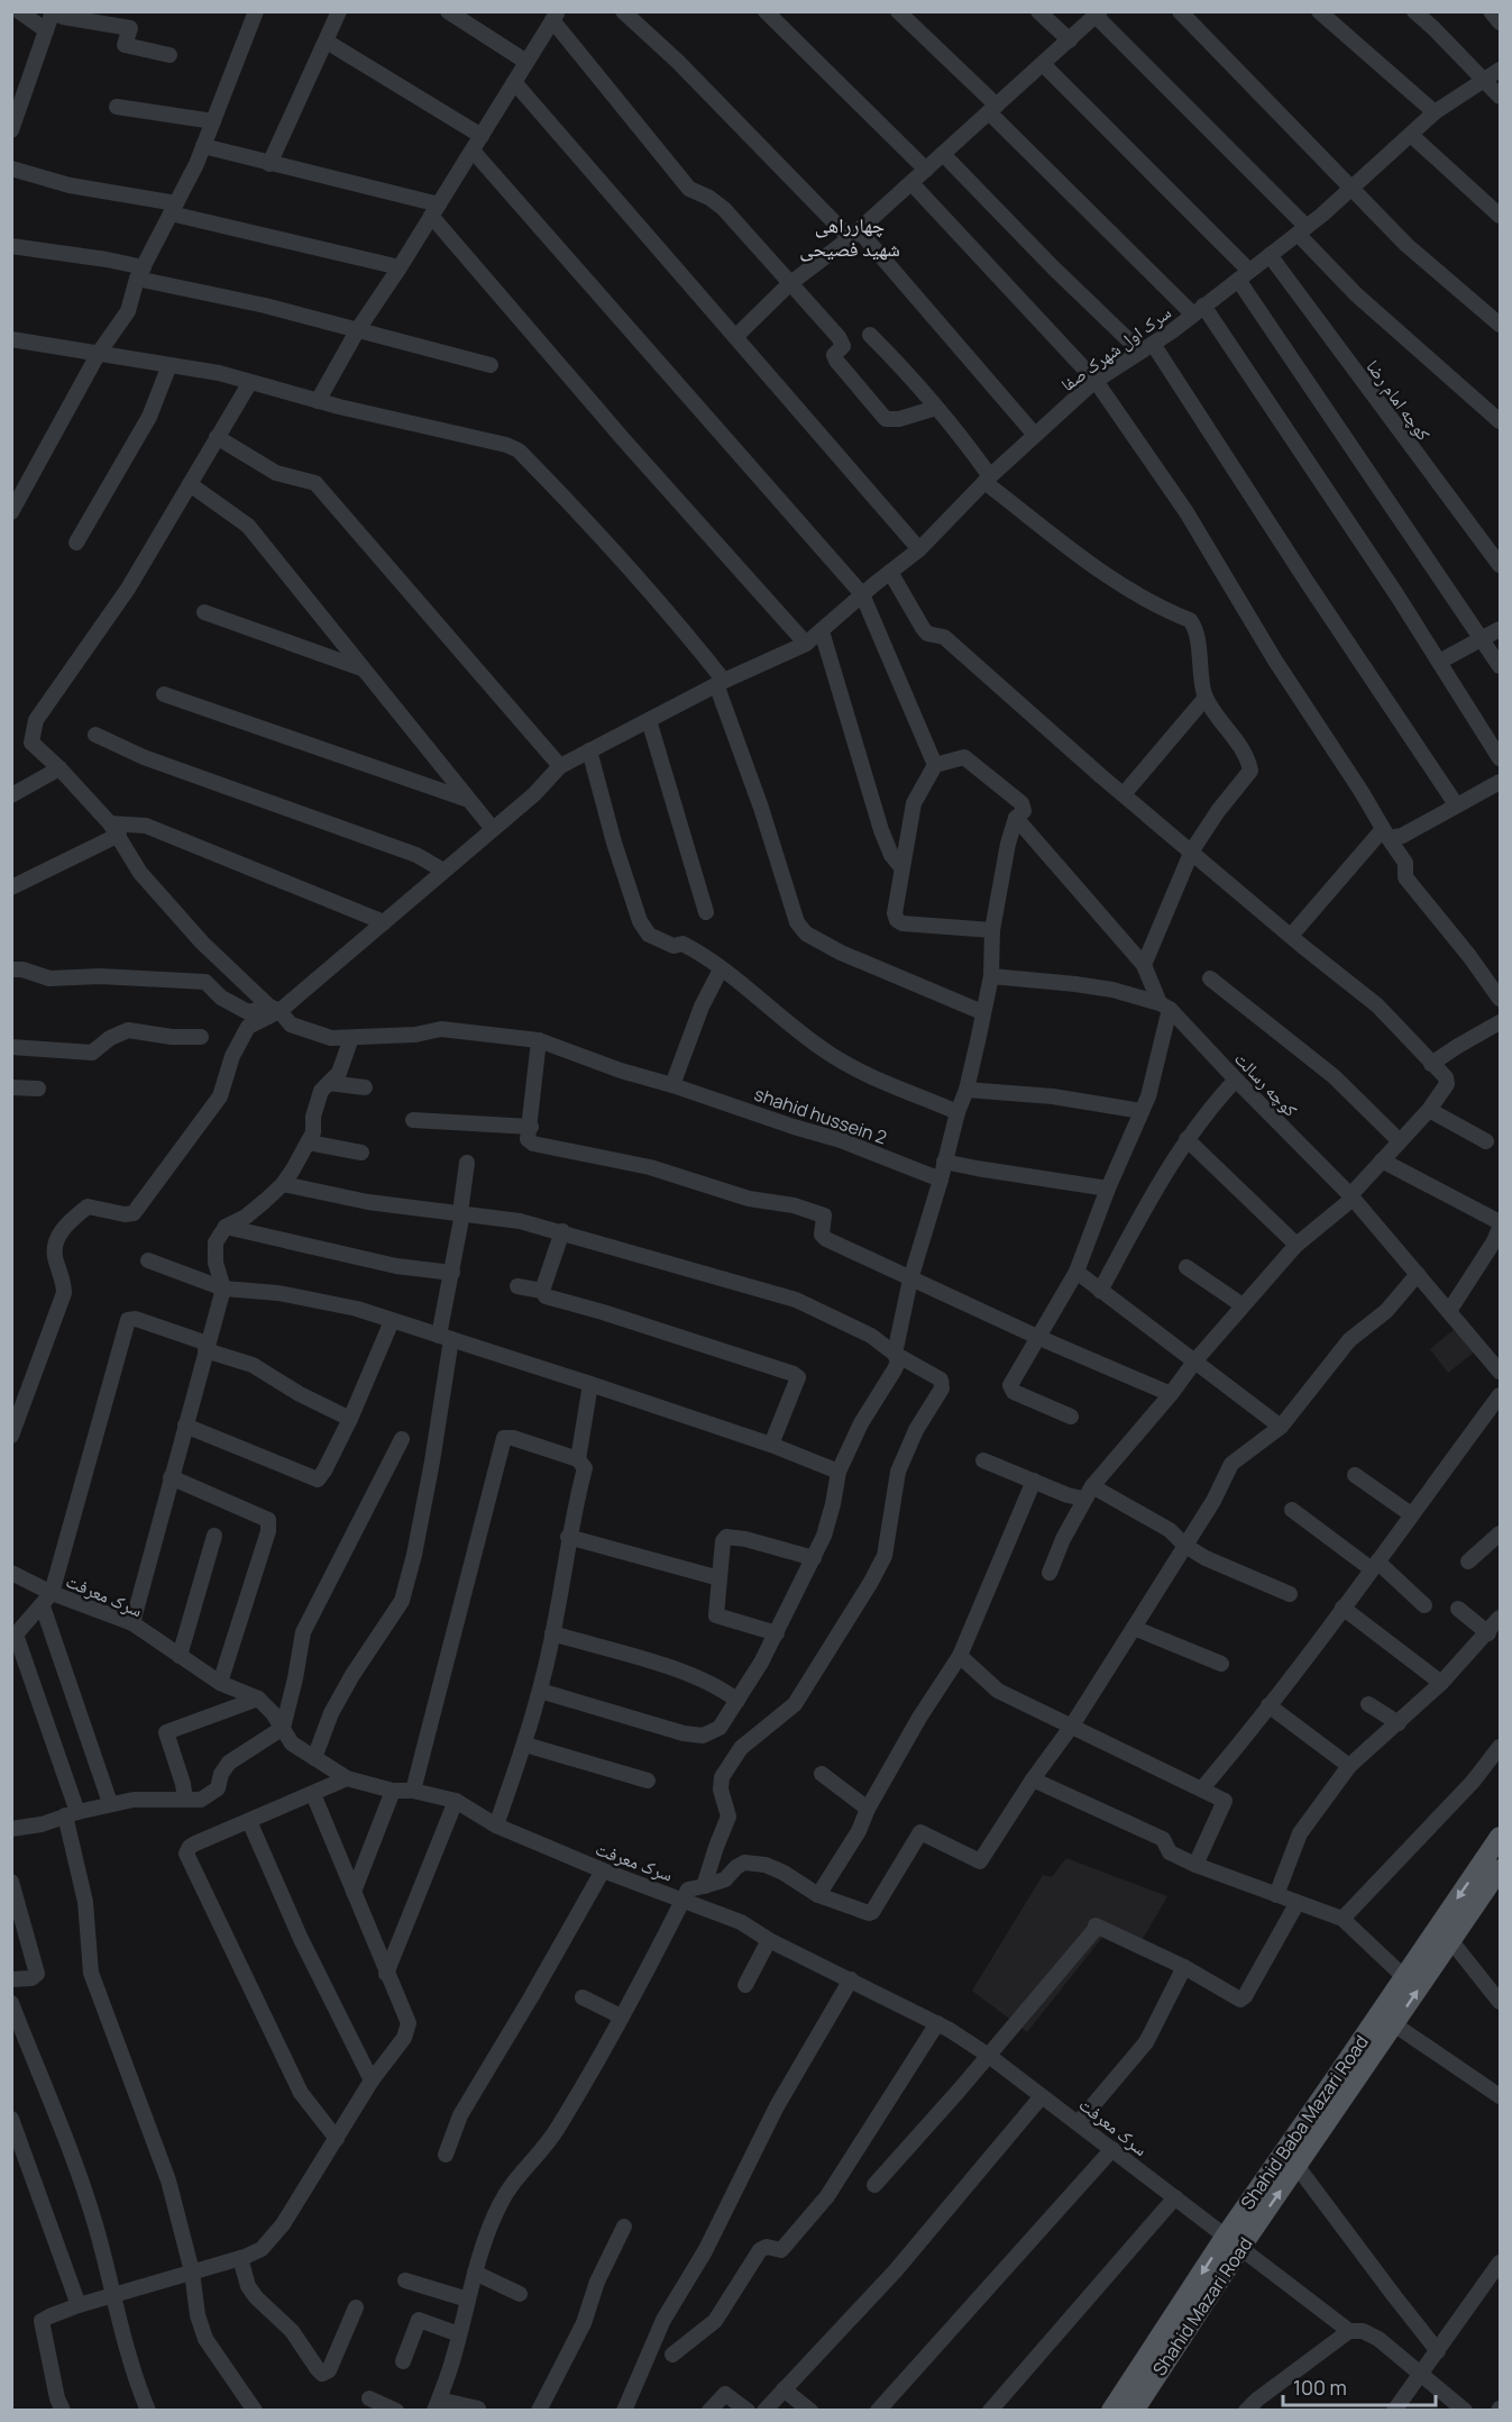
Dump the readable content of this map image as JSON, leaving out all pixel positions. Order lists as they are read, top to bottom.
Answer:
{
  "streets": {
    "main road": ["Shahid Baba Mazari Road", "Shahid Mazari Road"],
    "street": [
      "سرک اول شهرک صفا",
      "کوچه امام رضا",
      "کوچه رسالت",
      "shahid hussein 2",
      "سرک معرفت"
    ]
  },
  "crossings": [
    ["سرک اول شهرک صفا", "کوچه امام رضا"],
    ["سرک اول شهرک صفا", "shahid hussein 2"],
    ["سرک معرفت", "Shahid Baba Mazari Road"],
    ["سرک معرفت", "Shahid Mazari Road"],
    ["Shahid Baba Mazari Road", "Shahid Mazari Road"]
  ],
  "one_way": ["Shahid Baba Mazari Road"],
  "districts": ["چهارراهی شهید فصیحی"],
  "scale_bar": "100 m"
}
